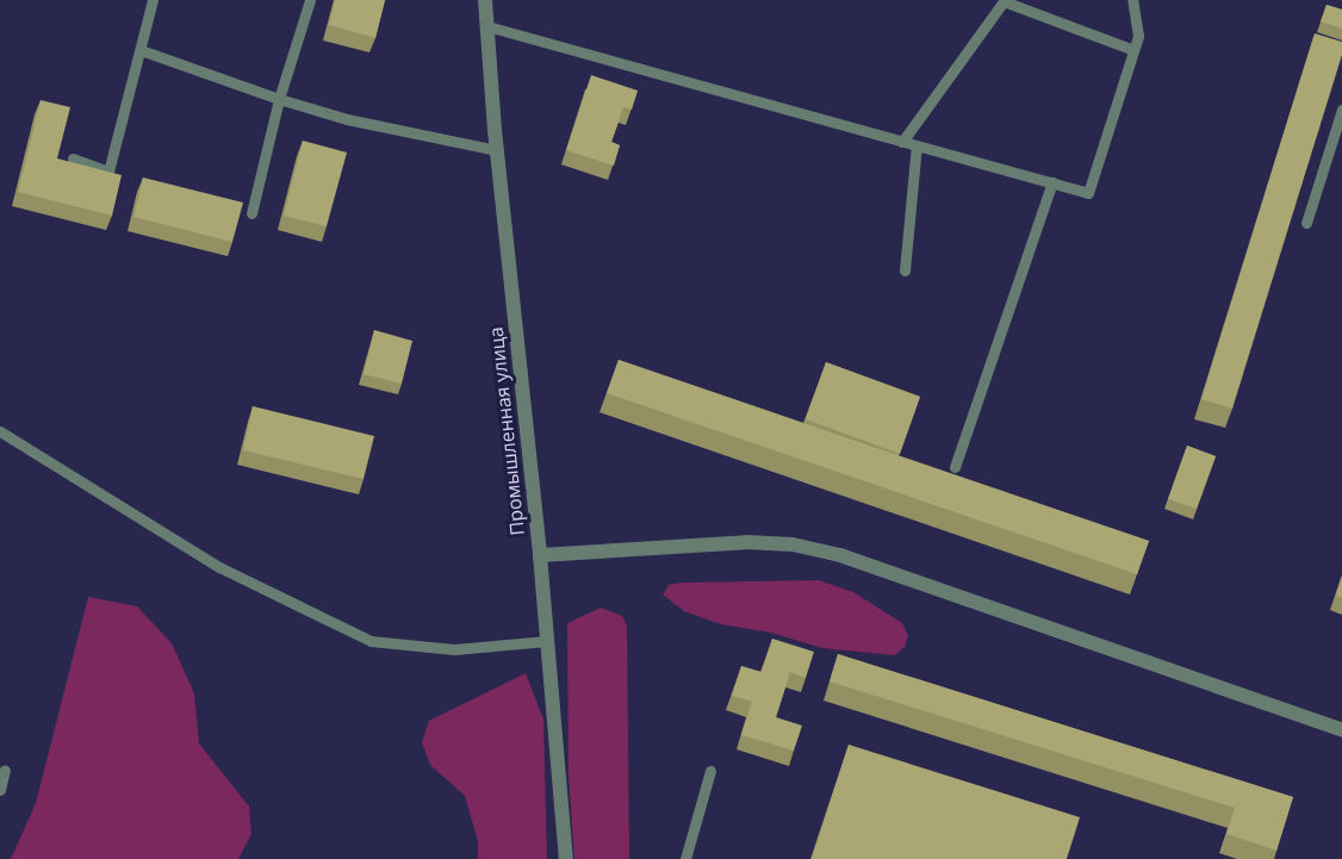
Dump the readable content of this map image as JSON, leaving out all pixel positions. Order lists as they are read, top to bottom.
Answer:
{
  "streets": {
    "street": ["Промышленная улица"]
  }
}
